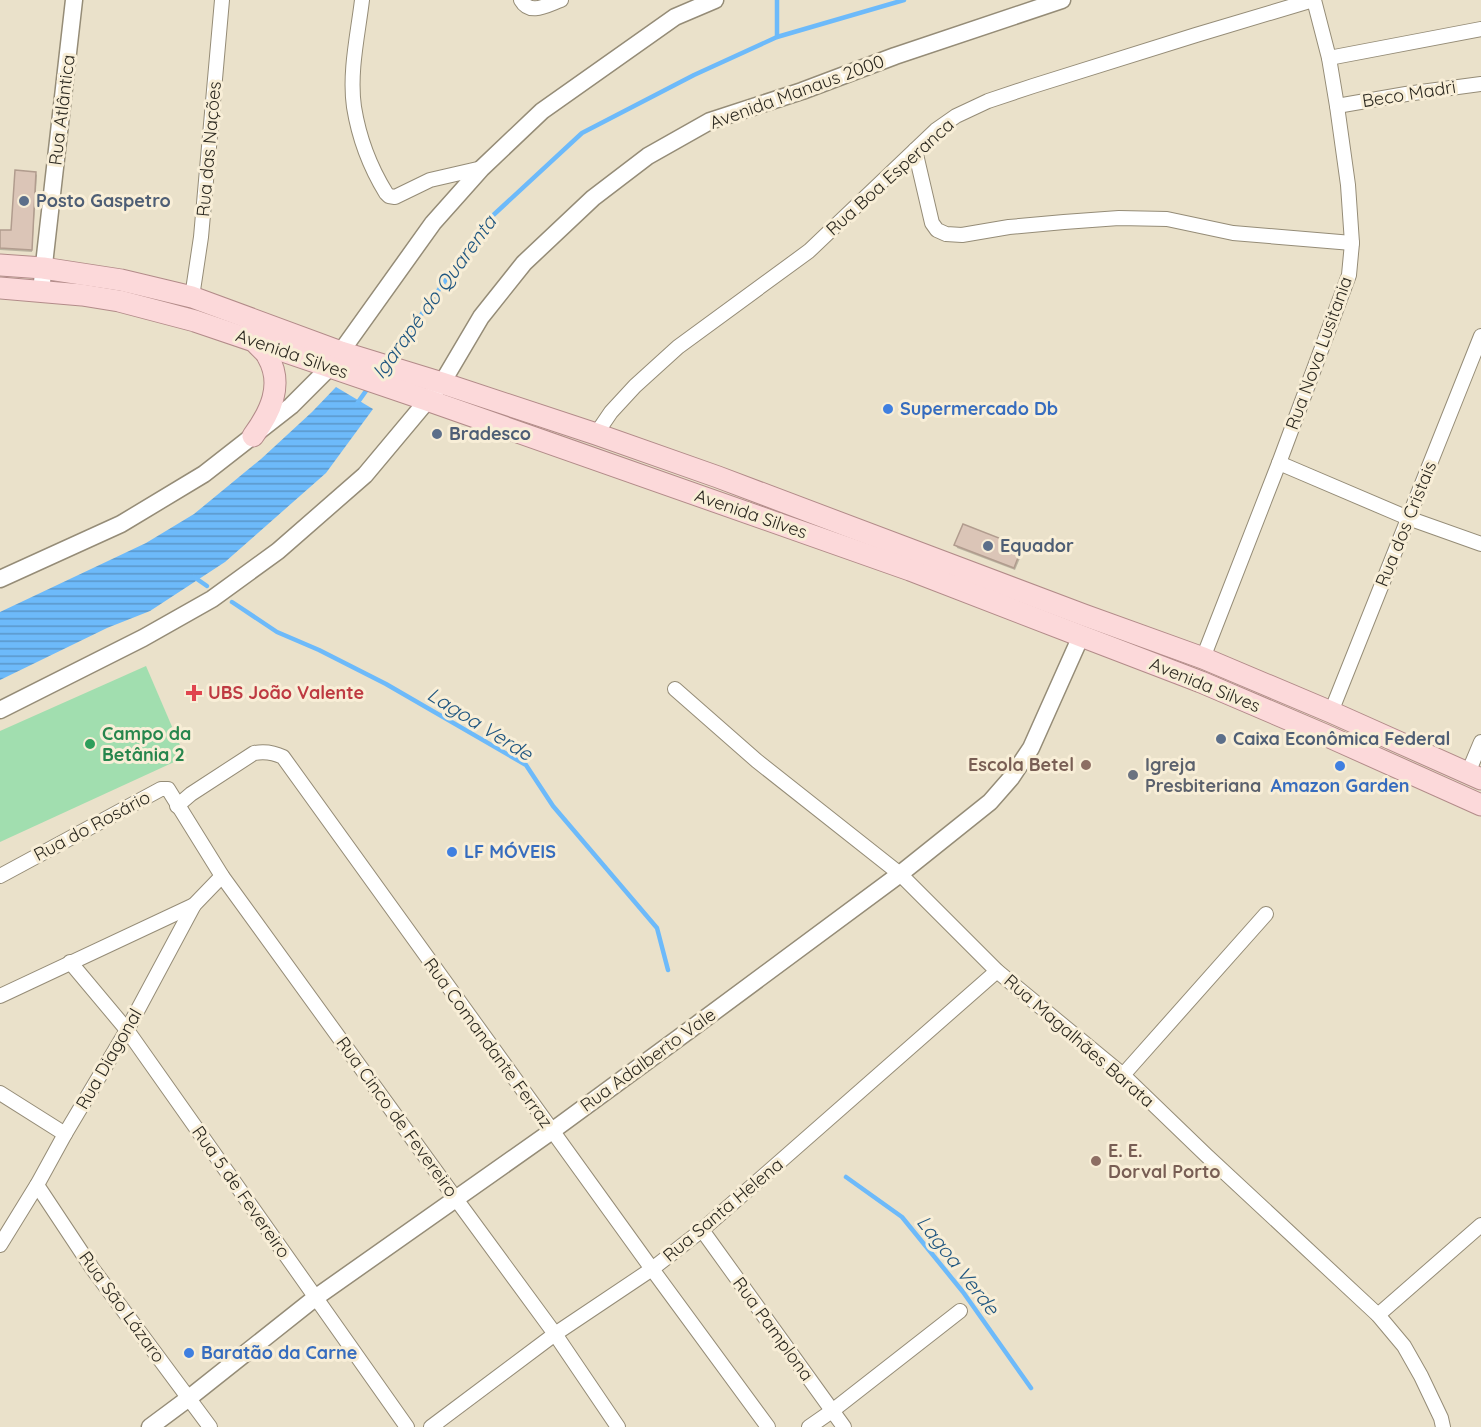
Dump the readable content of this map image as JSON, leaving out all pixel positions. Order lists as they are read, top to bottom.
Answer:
{
  "streets": {
    "main road": ["Avenida Silves"],
    "street": [
      "Avenida Manaus 2000",
      "Beco Madri",
      "Rua Atlântica",
      "Rua das Nações",
      "Rua Boa Esperanca",
      "Rua Nova Lusitania",
      "Rua dos Cristais",
      "Rua do Rosário",
      "Rua Magalhães Barata",
      "Rua Comandante Ferraz",
      "Rua Diagonal",
      "Rua Adalberto Vale",
      "Rua Cinco de Fevereiro",
      "Rua 5 de Fevereiro",
      "Rua Santa Helena",
      "Rua São Lázaro",
      "Rua Pamplona"
    ]
  },
  "crossings": [
    ["Avenida Manaus 2000", "Avenida Silves"],
    ["Beco Madri", "Rua Nova Lusitania"],
    ["Rua Atlântica", "Avenida Silves"],
    ["Rua das Nações", "Avenida Silves"],
    ["Rua Boa Esperanca", "Rua Nova Lusitania"],
    ["Rua Boa Esperanca", "Avenida Silves"],
    ["Rua Nova Lusitania", "Avenida Silves"],
    ["Avenida Silves", "Rua dos Cristais"],
    ["Avenida Silves", "Rua Adalberto Vale"],
    ["Rua do Rosário", "Rua Comandante Ferraz"],
    ["Rua do Rosário", "Rua Cinco de Fevereiro"],
    ["Rua Magalhães Barata", "Rua Adalberto Vale"],
    ["Rua Magalhães Barata", "Rua Santa Helena"],
    ["Rua Comandante Ferraz", "Rua Adalberto Vale"],
    ["Rua Comandante Ferraz", "Rua Cinco de Fevereiro"],
    ["Rua Comandante Ferraz", "Rua Santa Helena"],
    ["Rua Diagonal", "Rua Cinco de Fevereiro"],
    ["Rua Diagonal", "Rua 5 de Fevereiro"],
    ["Rua Diagonal", "Rua São Lázaro"],
    ["Rua Adalberto Vale", "Rua Cinco de Fevereiro"],
    ["Rua Adalberto Vale", "Rua 5 de Fevereiro"],
    ["Rua Adalberto Vale", "Rua São Lázaro"],
    ["Rua Cinco de Fevereiro", "Rua Santa Helena"],
    ["Rua Santa Helena", "Rua Pamplona"]
  ],
  "water": ["Igarapé do Quarenta", "Lagoa Verde"],
  "places": {
    "other": [
      "Posto Gaspetro",
      "Supermercado Db",
      "Bradesco",
      "Equador",
      "Caixa Econômica Federal",
      "Campo da Betânia 2",
      "Escola Betel",
      "Amazon Garden",
      "Igreja Presbiteriana",
      "LF MÓVEIS",
      "E. E. Dorval Porto",
      "Baratão da Carne"
    ],
    "health": ["UBS João Valente"]
  }
}
